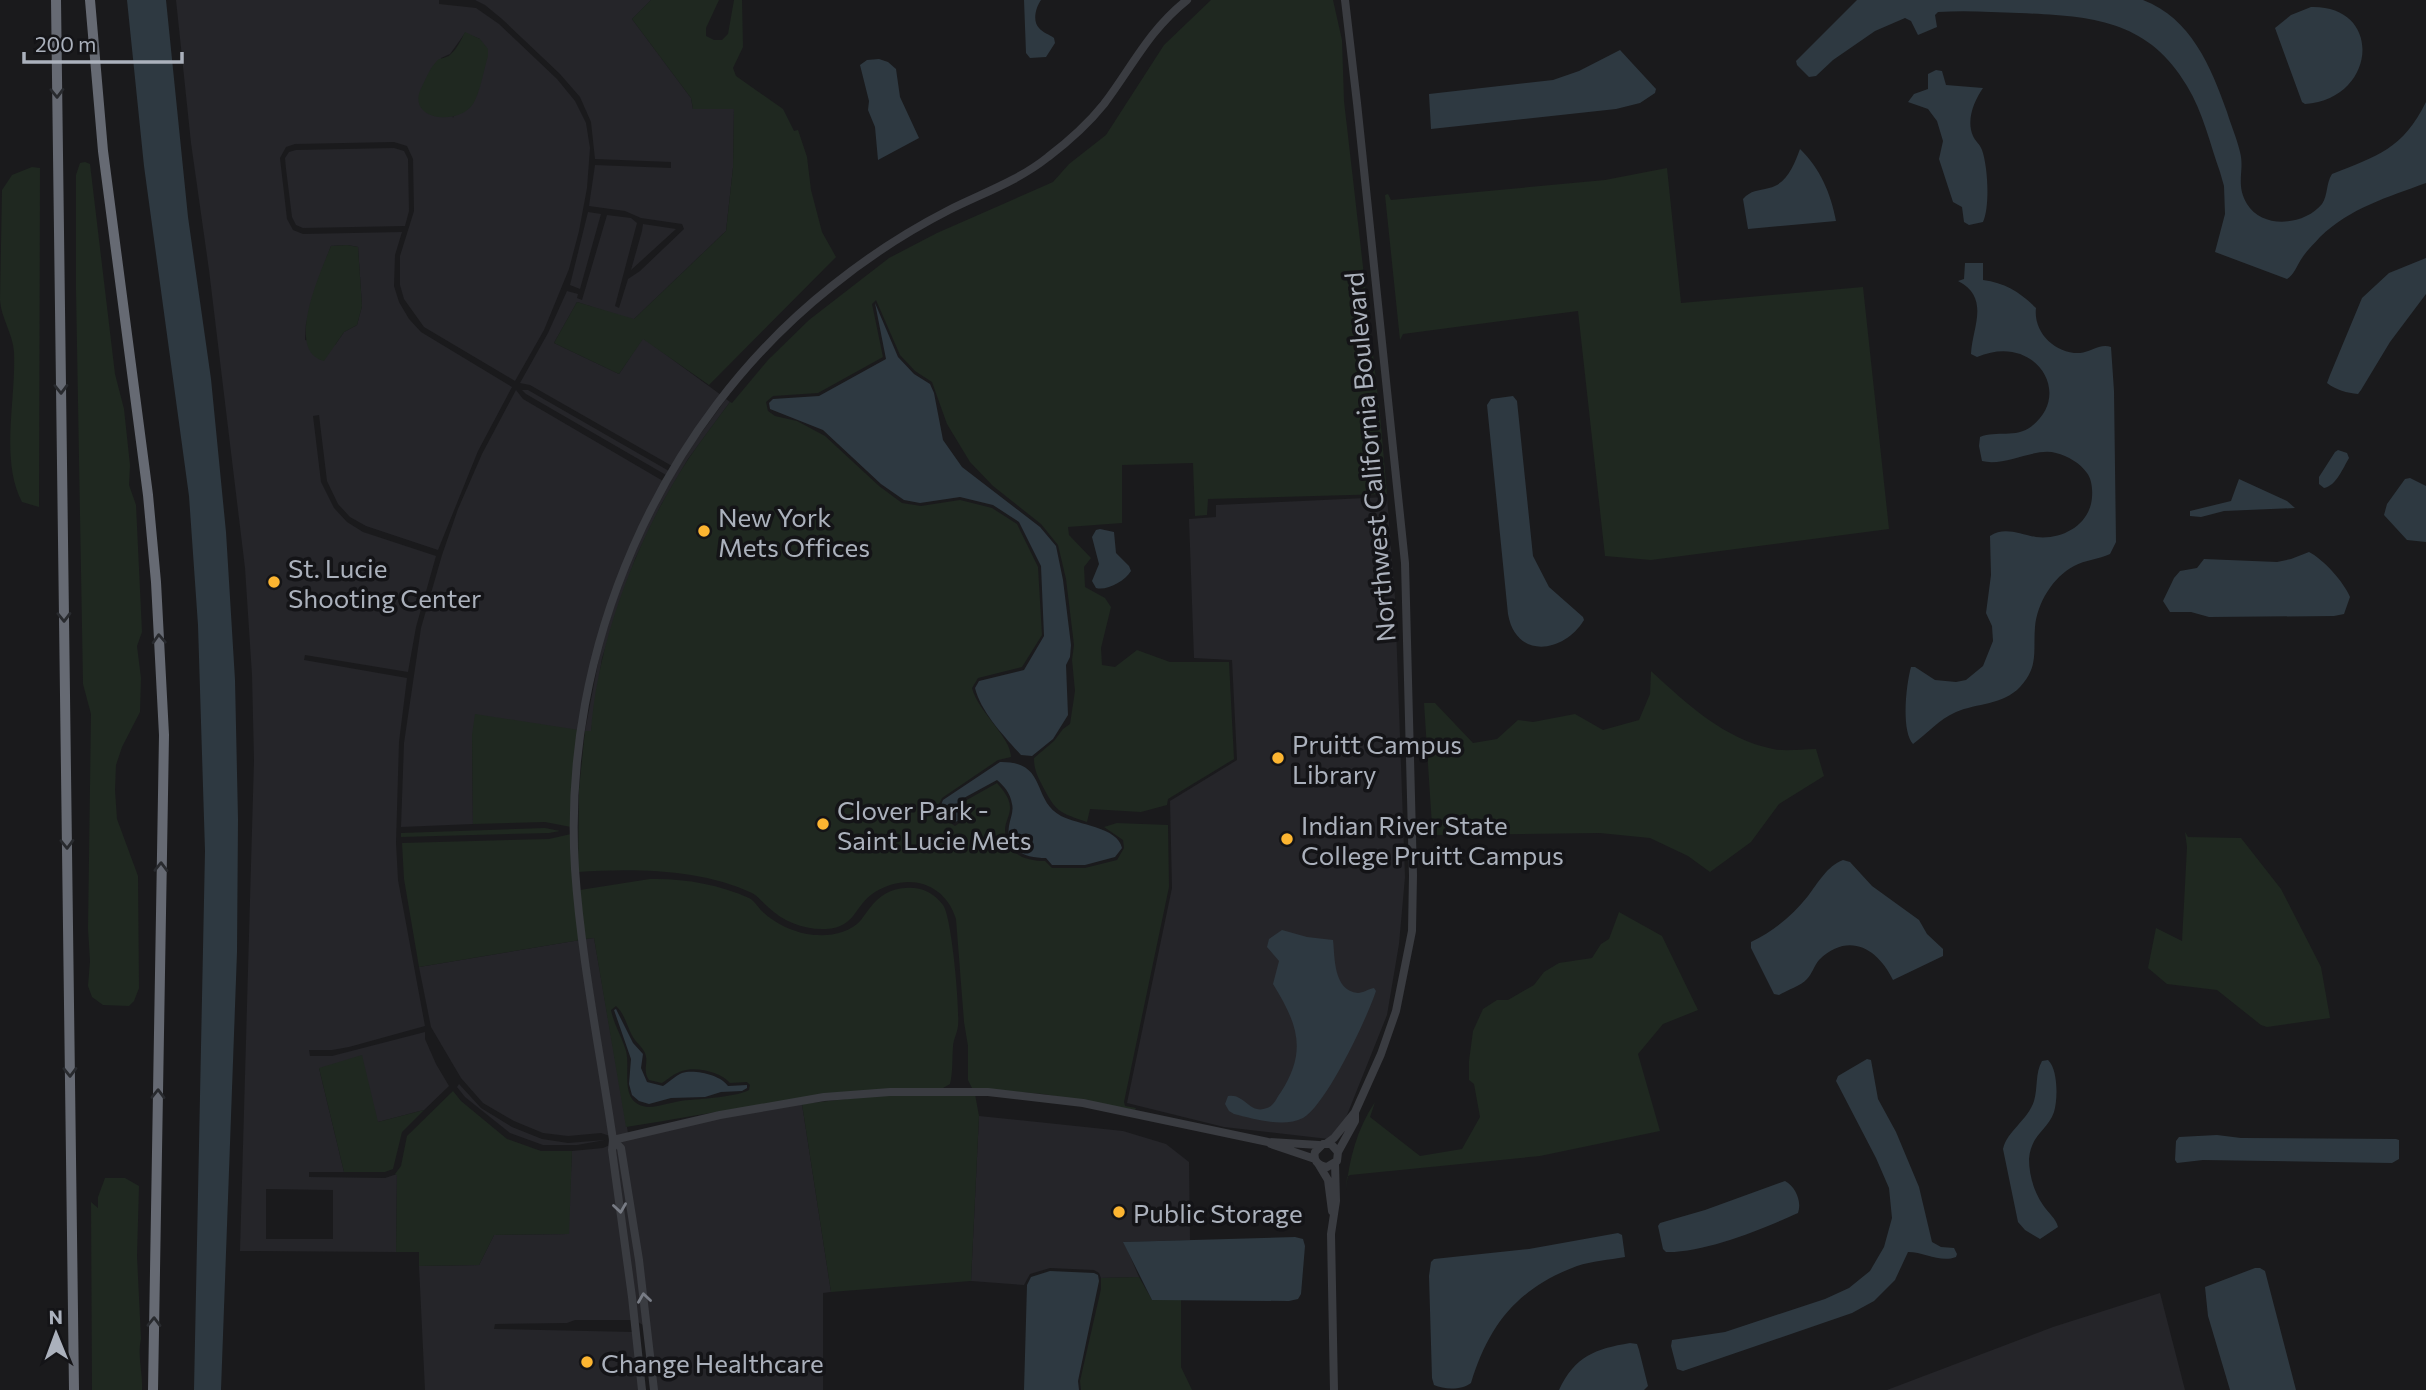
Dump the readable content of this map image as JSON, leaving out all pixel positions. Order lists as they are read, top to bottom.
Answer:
{
  "streets": {
    "street": ["Northwest California Boulevard"]
  },
  "places": [
    "New York Mets Offices",
    "St. Lucie Shooting Center",
    "Pruitt Campus Library",
    "Clover Park - Saint Lucie Mets",
    "Indian River State College Pruitt Campus",
    "Public Storage",
    "Change Healthcare"
  ],
  "scale_bar": "200 m",
  "north": "top"
}
